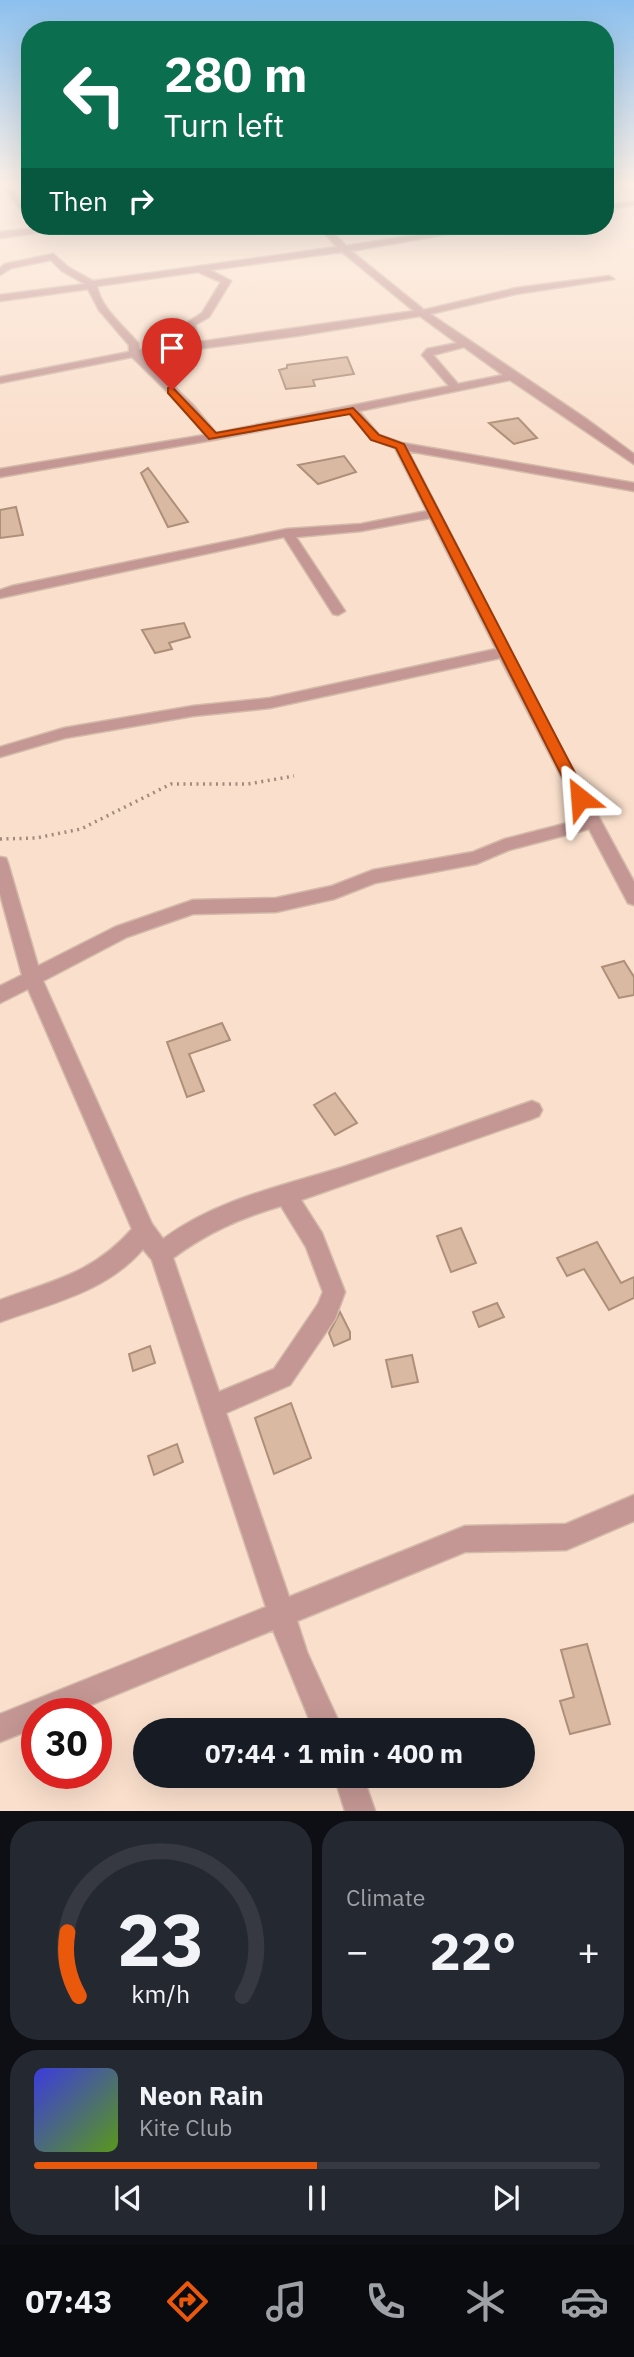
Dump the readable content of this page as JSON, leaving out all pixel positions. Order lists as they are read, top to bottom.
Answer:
{
  "page": {
    "turn": ["280 m", "Turn left"],
    "then": "Then",
    "limit": "30",
    "trip": "07:44 · 1 min · 400 m",
    "tile": "Climate",
    "heat": ["−", "22°", "+"],
    "song": ["Neon Rain", "Kite Club"],
    "tabs": "07:43",
    "gauge": ["23", "km/h"]
  }
}
